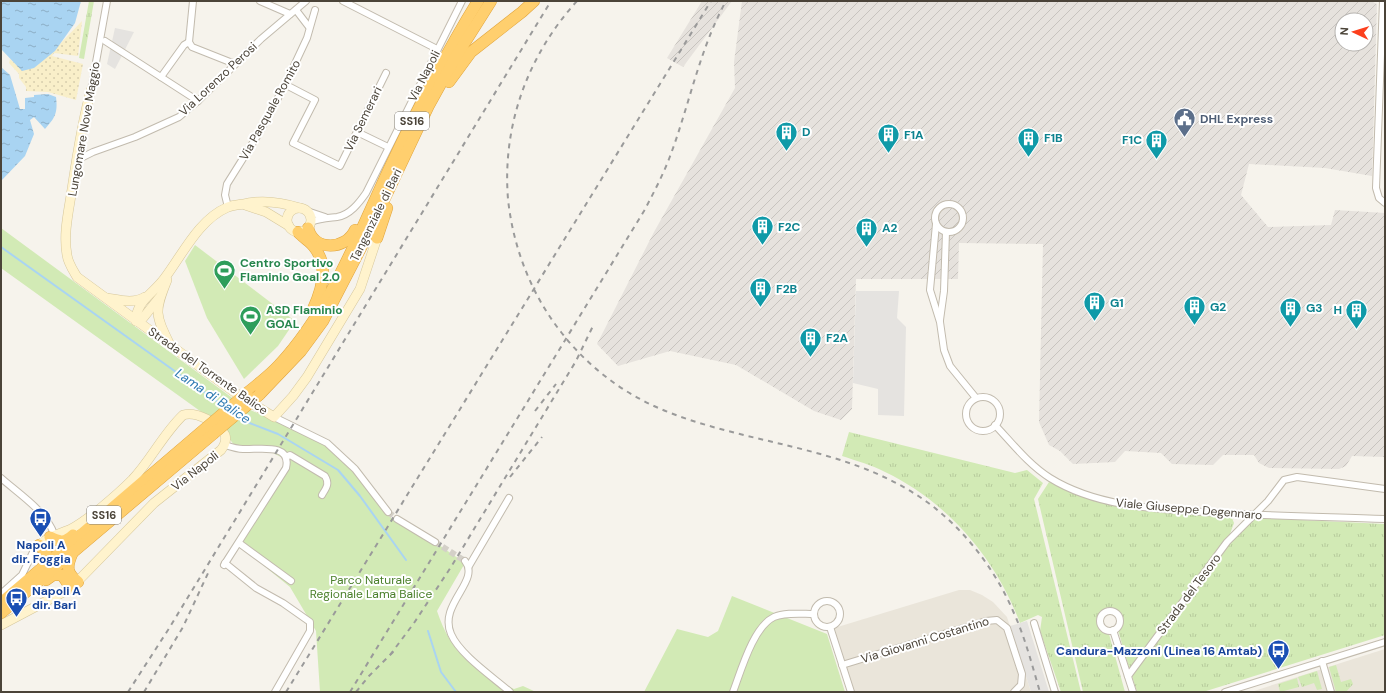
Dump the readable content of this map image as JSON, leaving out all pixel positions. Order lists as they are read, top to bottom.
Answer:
{
  "streets": {
    "highway": ["SS16", "Tangenziale di Bari"],
    "street": [
      "Via Napoli",
      "Via Lorenzo Perosi",
      "Via Pasquale Romito",
      "Via Semerari",
      "Lungomare Nove Maggio",
      "Strada del Torrente Balice",
      "Viale Giuseppe Degennaro",
      "Strada del Tesoro",
      "Via Giovanni Costantino"
    ]
  },
  "crossings": [
    ["Via Napoli", "Tangenziale di Bari"],
    ["Via Lorenzo Perosi", "Lungomare Nove Maggio"],
    ["Lungomare Nove Maggio", "Strada del Torrente Balice"],
    ["Viale Giuseppe Degennaro", "Strada del Tesoro"]
  ],
  "water": ["Lama di Balice"],
  "parks": ["Parco Naturale Regionale Lama Balice"],
  "places": {
    "public building": ["DHL Express"],
    "building": [
      "D",
      "F1A",
      "F1B",
      "F1C",
      "F2C",
      "A2",
      "F2B",
      "G1",
      "G2",
      "G3",
      "H",
      "F2A"
    ],
    "sports": ["Centro Sportivo Flaminio Goal 2.0", "ASD Flaminio GOAL"],
    "bus stop": ["Napoli A dir. Foggia", "Napoli A dir. Bari", "Candura-Mazzoni (Linea 16 Amtab)"]
  },
  "north": "left"
}
